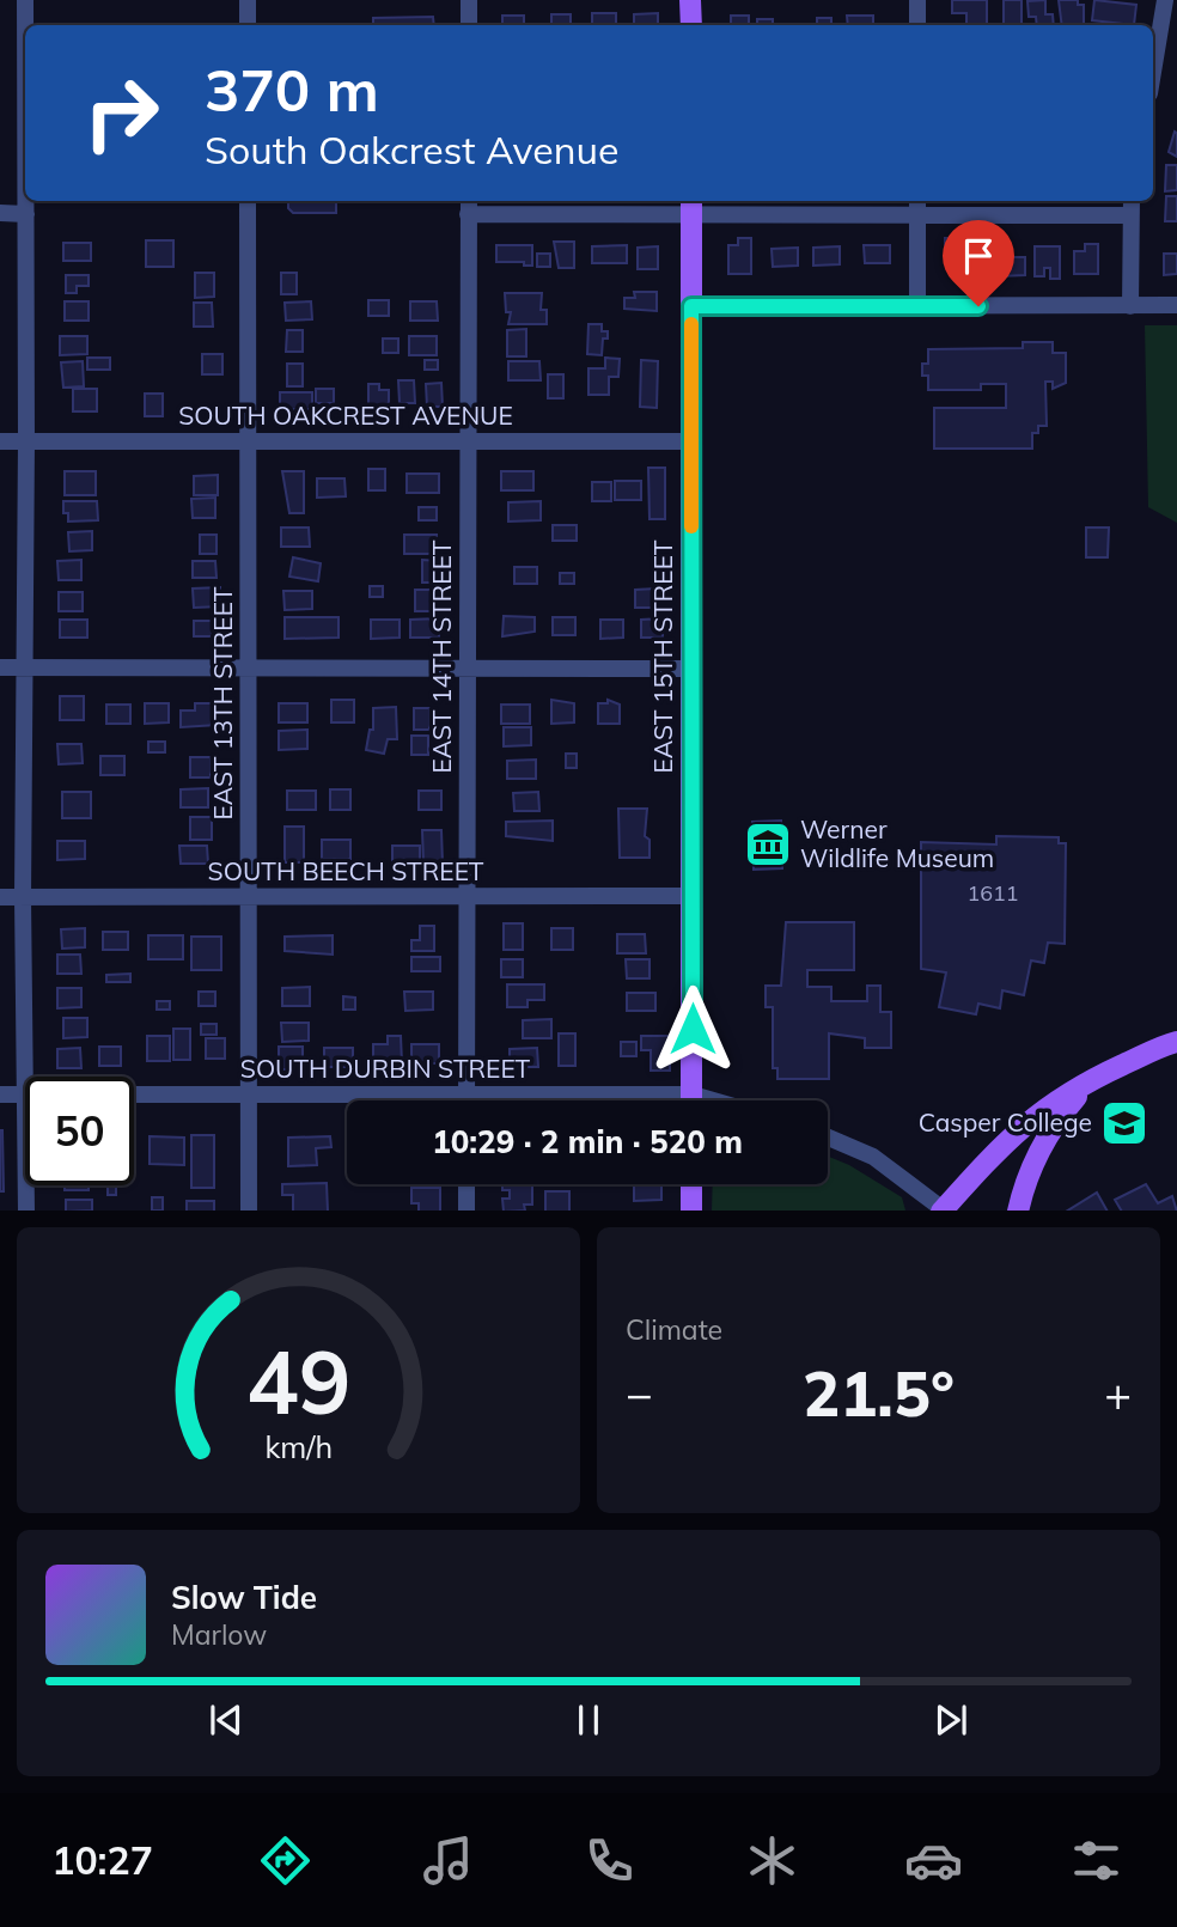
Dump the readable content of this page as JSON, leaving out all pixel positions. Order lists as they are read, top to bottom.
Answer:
{
  "streets": {
    "main road": ["EAST 15TH STREET"],
    "street": [
      "SOUTH OAKCREST AVENUE",
      "EAST 14TH STREET",
      "EAST 13TH STREET",
      "SOUTH BEECH STREET",
      "SOUTH DURBIN STREET"
    ]
  },
  "crossings": [
    ["SOUTH OAKCREST AVENUE", "EAST 14TH STREET"],
    ["SOUTH OAKCREST AVENUE", "EAST 15TH STREET"],
    ["SOUTH OAKCREST AVENUE", "EAST 13TH STREET"],
    ["EAST 14TH STREET", "SOUTH BEECH STREET"],
    ["EAST 14TH STREET", "SOUTH DURBIN STREET"],
    ["EAST 15TH STREET", "SOUTH BEECH STREET"],
    ["EAST 13TH STREET", "SOUTH BEECH STREET"],
    ["EAST 13TH STREET", "SOUTH DURBIN STREET"]
  ],
  "places": {
    "museum": ["Werner Wildlife Museum"],
    "school or university": ["Casper College"]
  },
  "house_numbers": ["1611"],
  "page": {
    "turn": ["370 m", "South Oakcrest Avenue"],
    "limit": "50",
    "trip": "10:29 · 2 min · 520 m",
    "tile": "Climate",
    "heat": ["−", "21.5°", "+"],
    "song": ["Slow Tide", "Marlow"],
    "tabs": "10:27",
    "gauge": ["49", "km/h"]
  }
}
